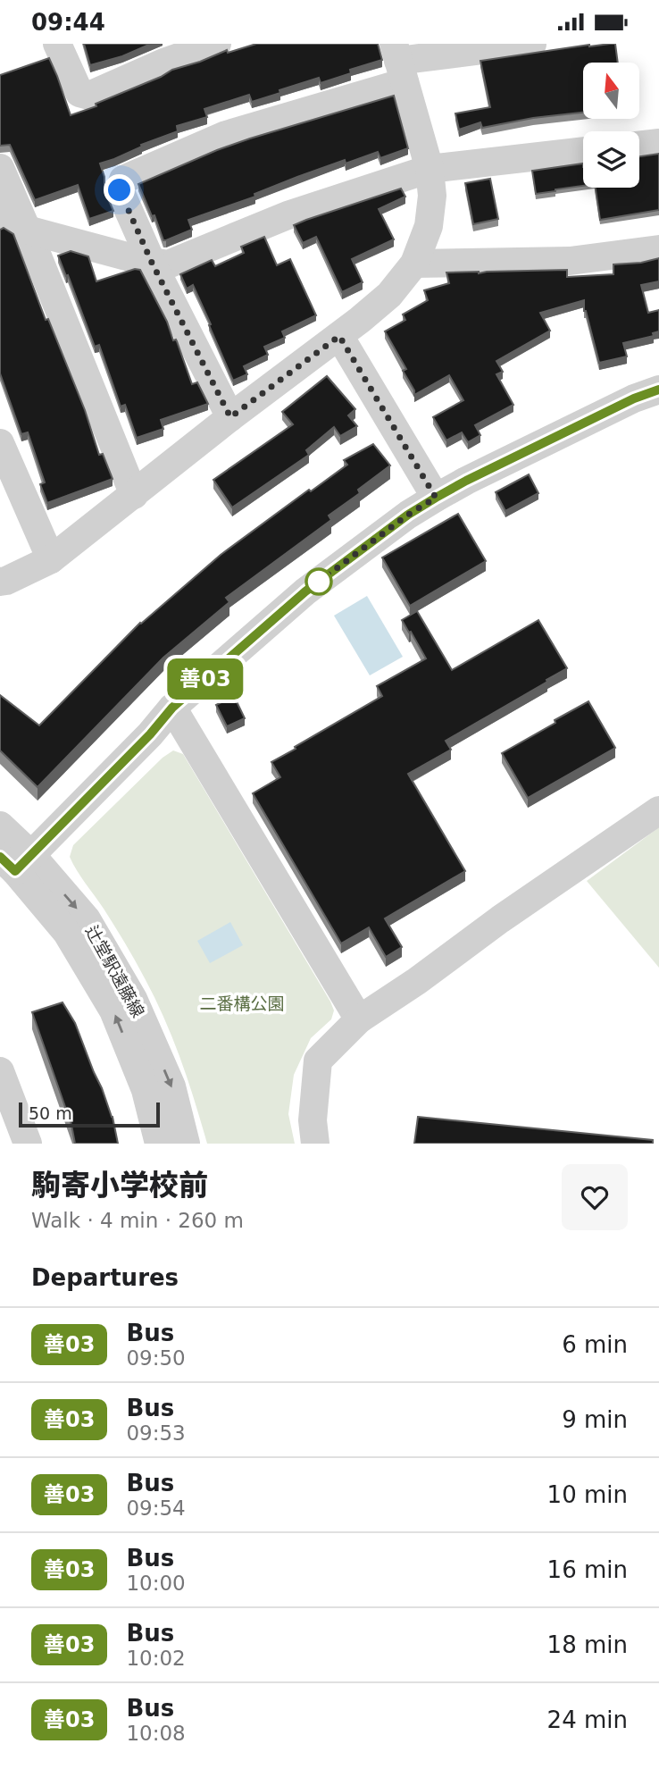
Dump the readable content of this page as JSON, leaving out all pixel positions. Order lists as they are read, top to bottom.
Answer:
{
  "streets": {
    "street": ["辻堂駅遠藤線"]
  },
  "parks": ["二番構公園"],
  "lines": ["bus line 善03"],
  "scale_bar": "50 m",
  "north": "top",
  "page": {
    "status": "09:44",
    "on_map": "善03",
    "scale": "50 m",
    "heading": [
      ["駒寄小学校前", "Walk · 4 min · 260 m"],
      "Departures"
    ],
    "list": [
      {
        "mark": "善03",
        "name": "Bus",
        "note": "09:50",
        "value": "6 min"
      },
      {
        "mark": "善03",
        "name": "Bus",
        "note": "09:53",
        "value": "9 min"
      },
      {
        "mark": "善03",
        "name": "Bus",
        "note": "09:54",
        "value": "10 min"
      },
      {
        "mark": "善03",
        "name": "Bus",
        "note": "10:00",
        "value": "16 min"
      },
      {
        "mark": "善03",
        "name": "Bus",
        "note": "10:02",
        "value": "18 min"
      },
      {
        "mark": "善03",
        "name": "Bus",
        "note": "10:08",
        "value": "24 min"
      }
    ]
  }
}
